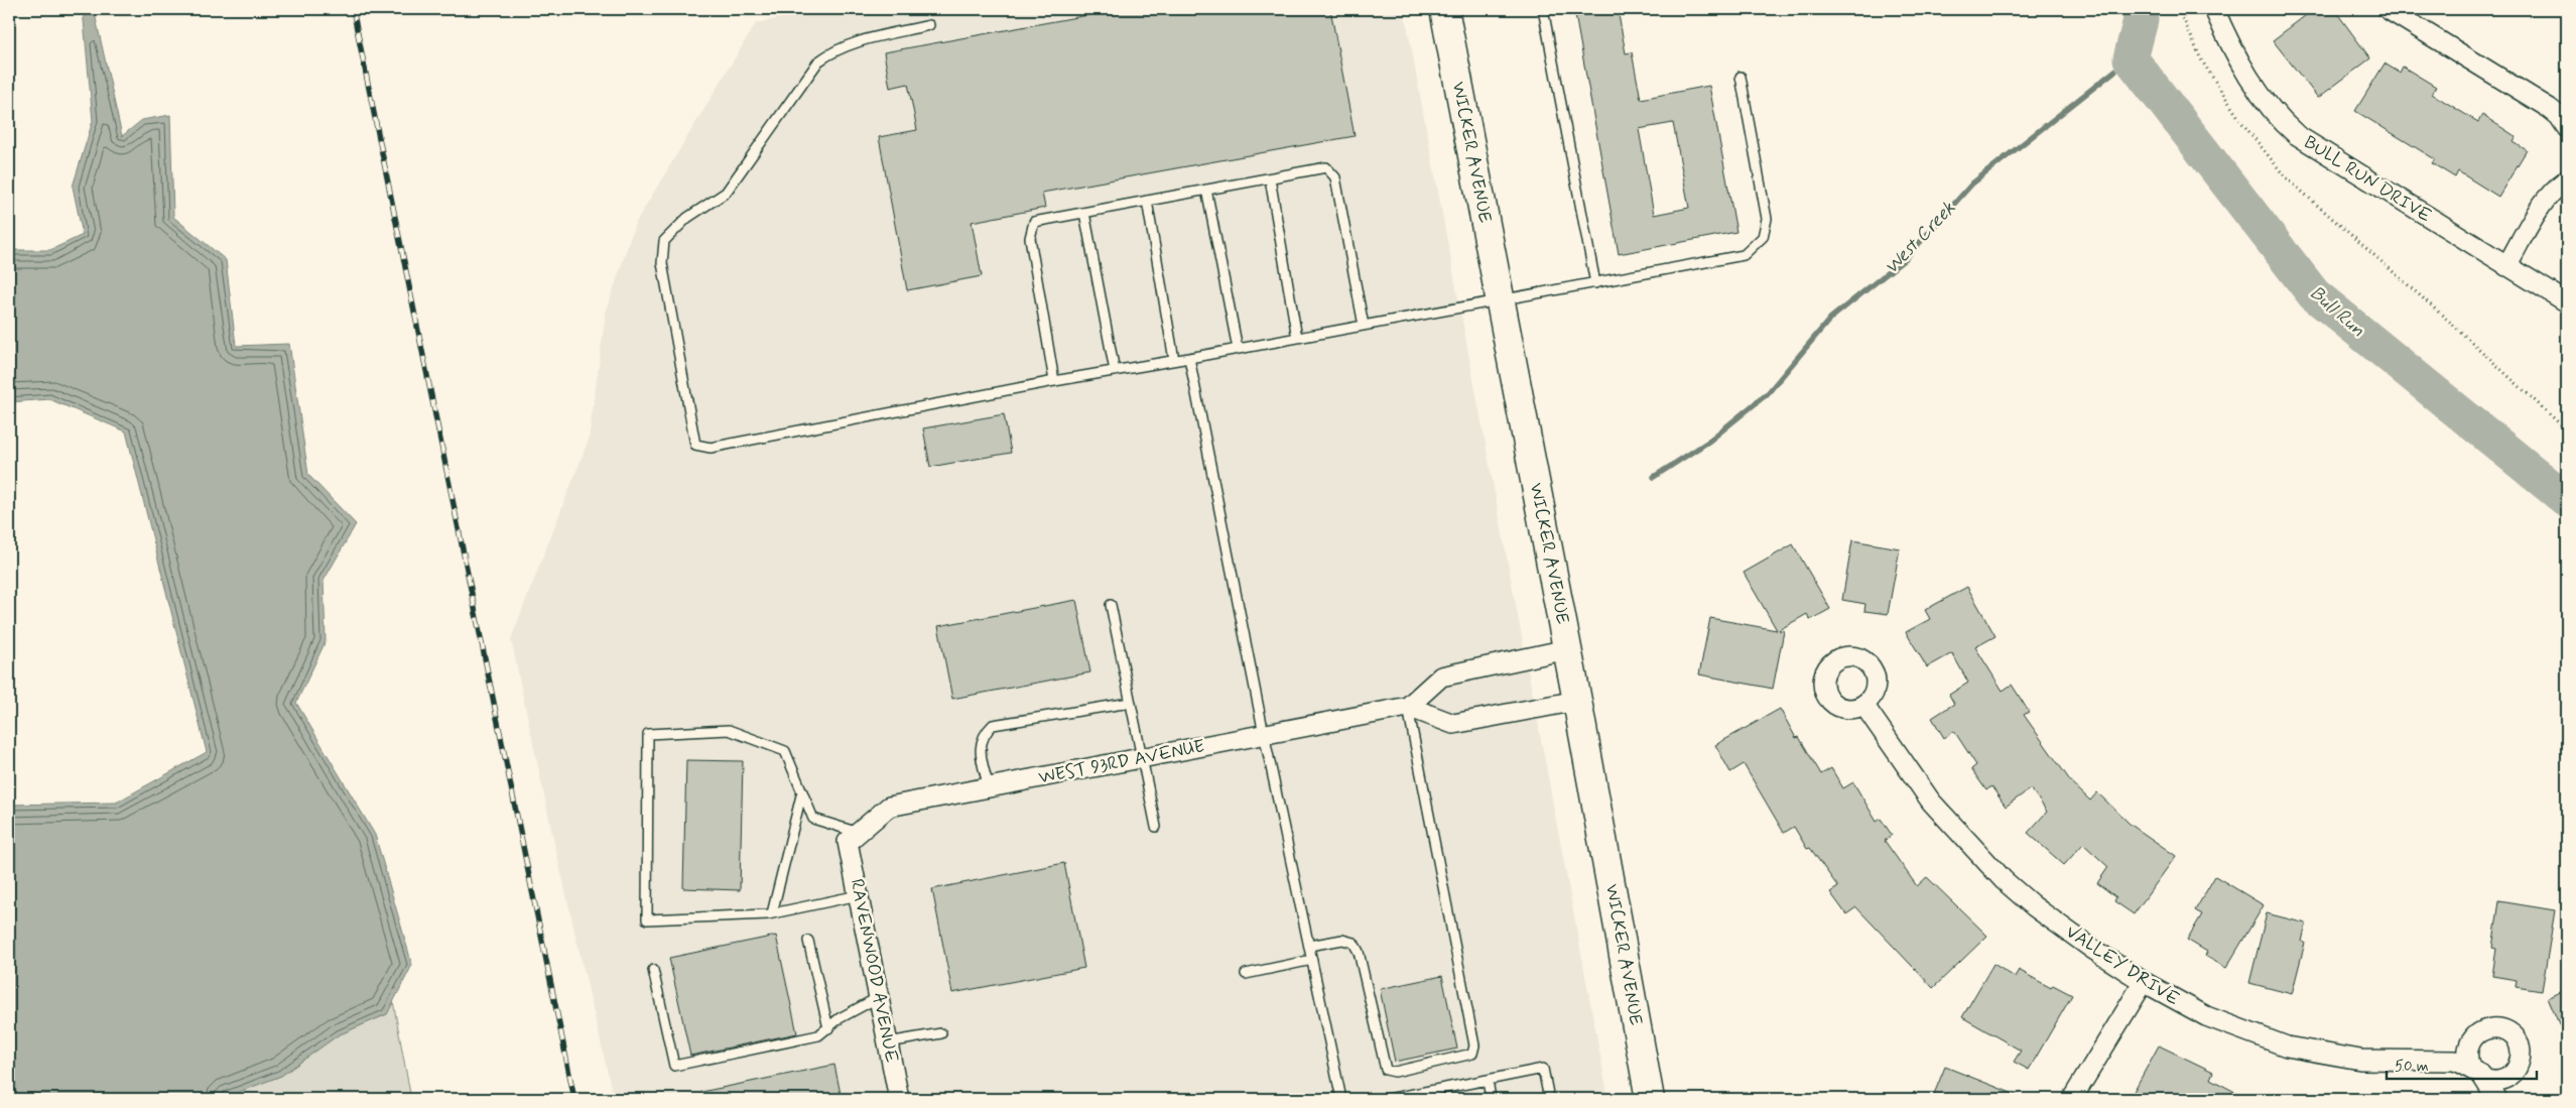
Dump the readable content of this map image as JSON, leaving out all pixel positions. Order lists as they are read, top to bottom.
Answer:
{
  "streets": {
    "highway": ["WICKER AVENUE"],
    "street": [
      "BULL RUN DRIVE",
      "WEST 93RD AVENUE",
      "VALLEY DRIVE",
      "RAVENWOOD AVENUE"
    ]
  },
  "crossings": [
    ["WEST 93RD AVENUE", "RAVENWOOD AVENUE"]
  ],
  "water": ["West Creek", "Bull Run"],
  "scale_bar": "50 m"
}
